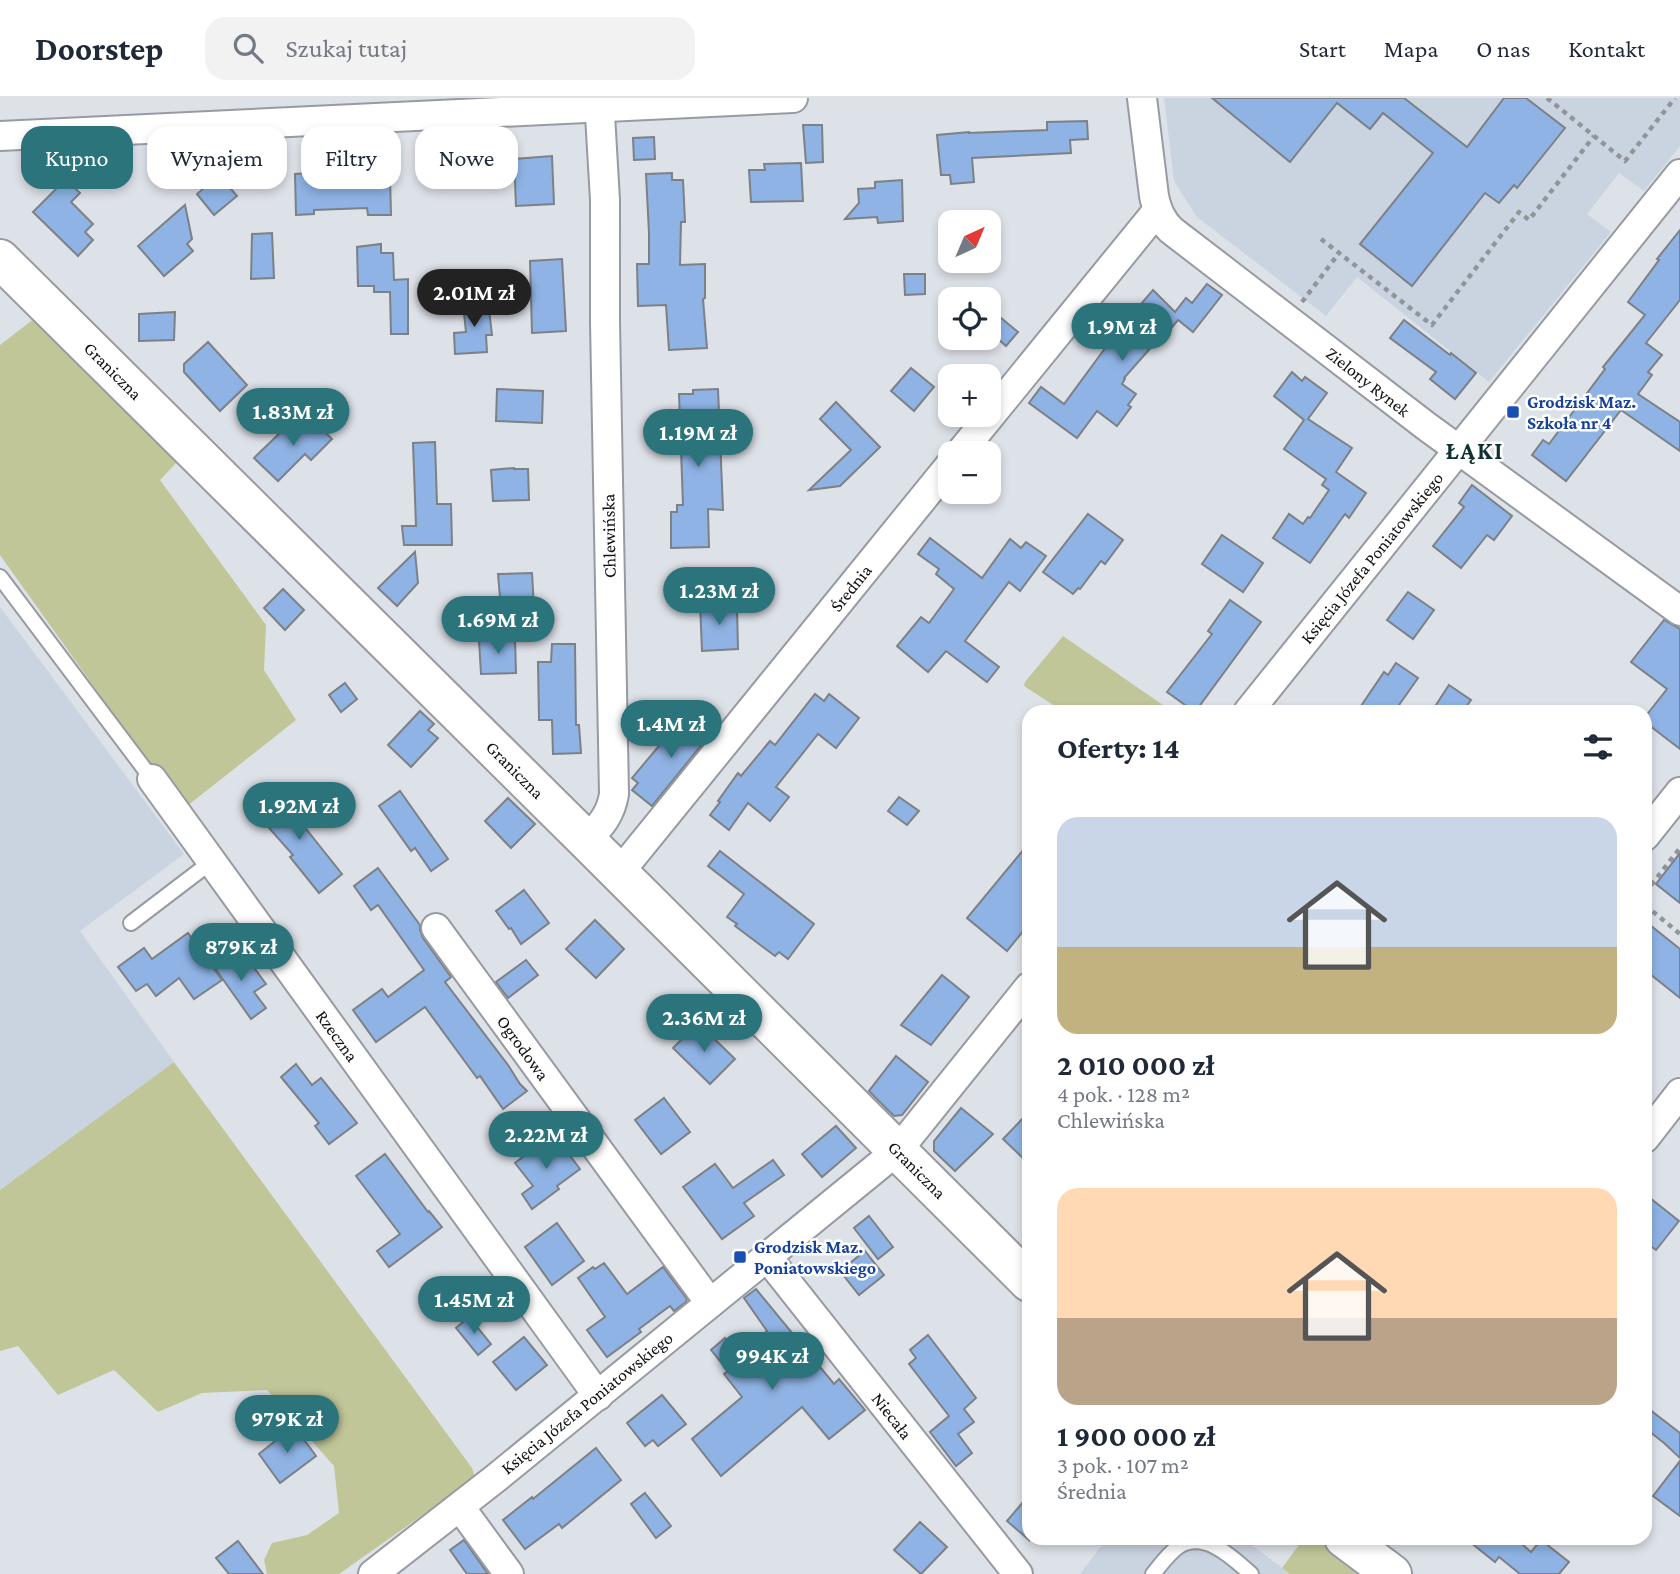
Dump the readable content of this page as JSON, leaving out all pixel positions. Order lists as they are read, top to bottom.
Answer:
{
  "streets": {
    "street": [
      "Graniczna",
      "Zielony Rynek",
      "Chlewińska",
      "Księcia Józefa Poniatowskiego",
      "Średnia",
      "Rzeczna",
      "Ogrodowa",
      "Niecała"
    ]
  },
  "crossings": [
    ["Graniczna", "Chlewińska"],
    ["Graniczna", "Księcia Józefa Poniatowskiego"],
    ["Graniczna", "Średnia"],
    ["Zielony Rynek", "Księcia Józefa Poniatowskiego"],
    ["Księcia Józefa Poniatowskiego", "Rzeczna"],
    ["Księcia Józefa Poniatowskiego", "Ogrodowa"],
    ["Księcia Józefa Poniatowskiego", "Niecała"]
  ],
  "districts": ["ŁĄKI"],
  "places": {
    "transit": ["Grodzisk Maz. Szkoła nr 4", "Grodzisk Maz. Poniatowskiego"]
  },
  "north": "top right",
  "page": {
    "header": "Doorstep",
    "search": "Szukaj tutaj",
    "nav": [
      "Start",
      "Mapa",
      "O nas",
      "Kontakt"
    ],
    "chip": [
      "Kupno",
      "Wynajem",
      "Filtry",
      "Nowe"
    ],
    "map_buttons": ["+", "−"],
    "price": [
      "2.01M zł",
      "1.9M zł",
      "1.83M zł",
      "1.19M zł",
      "1.23M zł",
      "1.69M zł",
      "1.4M zł",
      "1.92M zł",
      "879K zł",
      "2.36M zł",
      "2.22M zł",
      "1.45M zł",
      "994K zł",
      "979K zł"
    ],
    "heading": "Oferty: 14",
    "list": [
      {
        "name": "2 010 000 zł",
        "note": "4 pok. · 128 m² · Chlewińska"
      },
      {
        "name": "1 900 000 zł",
        "note": "3 pok. · 107 m² · Średnia"
      }
    ]
  }
}
